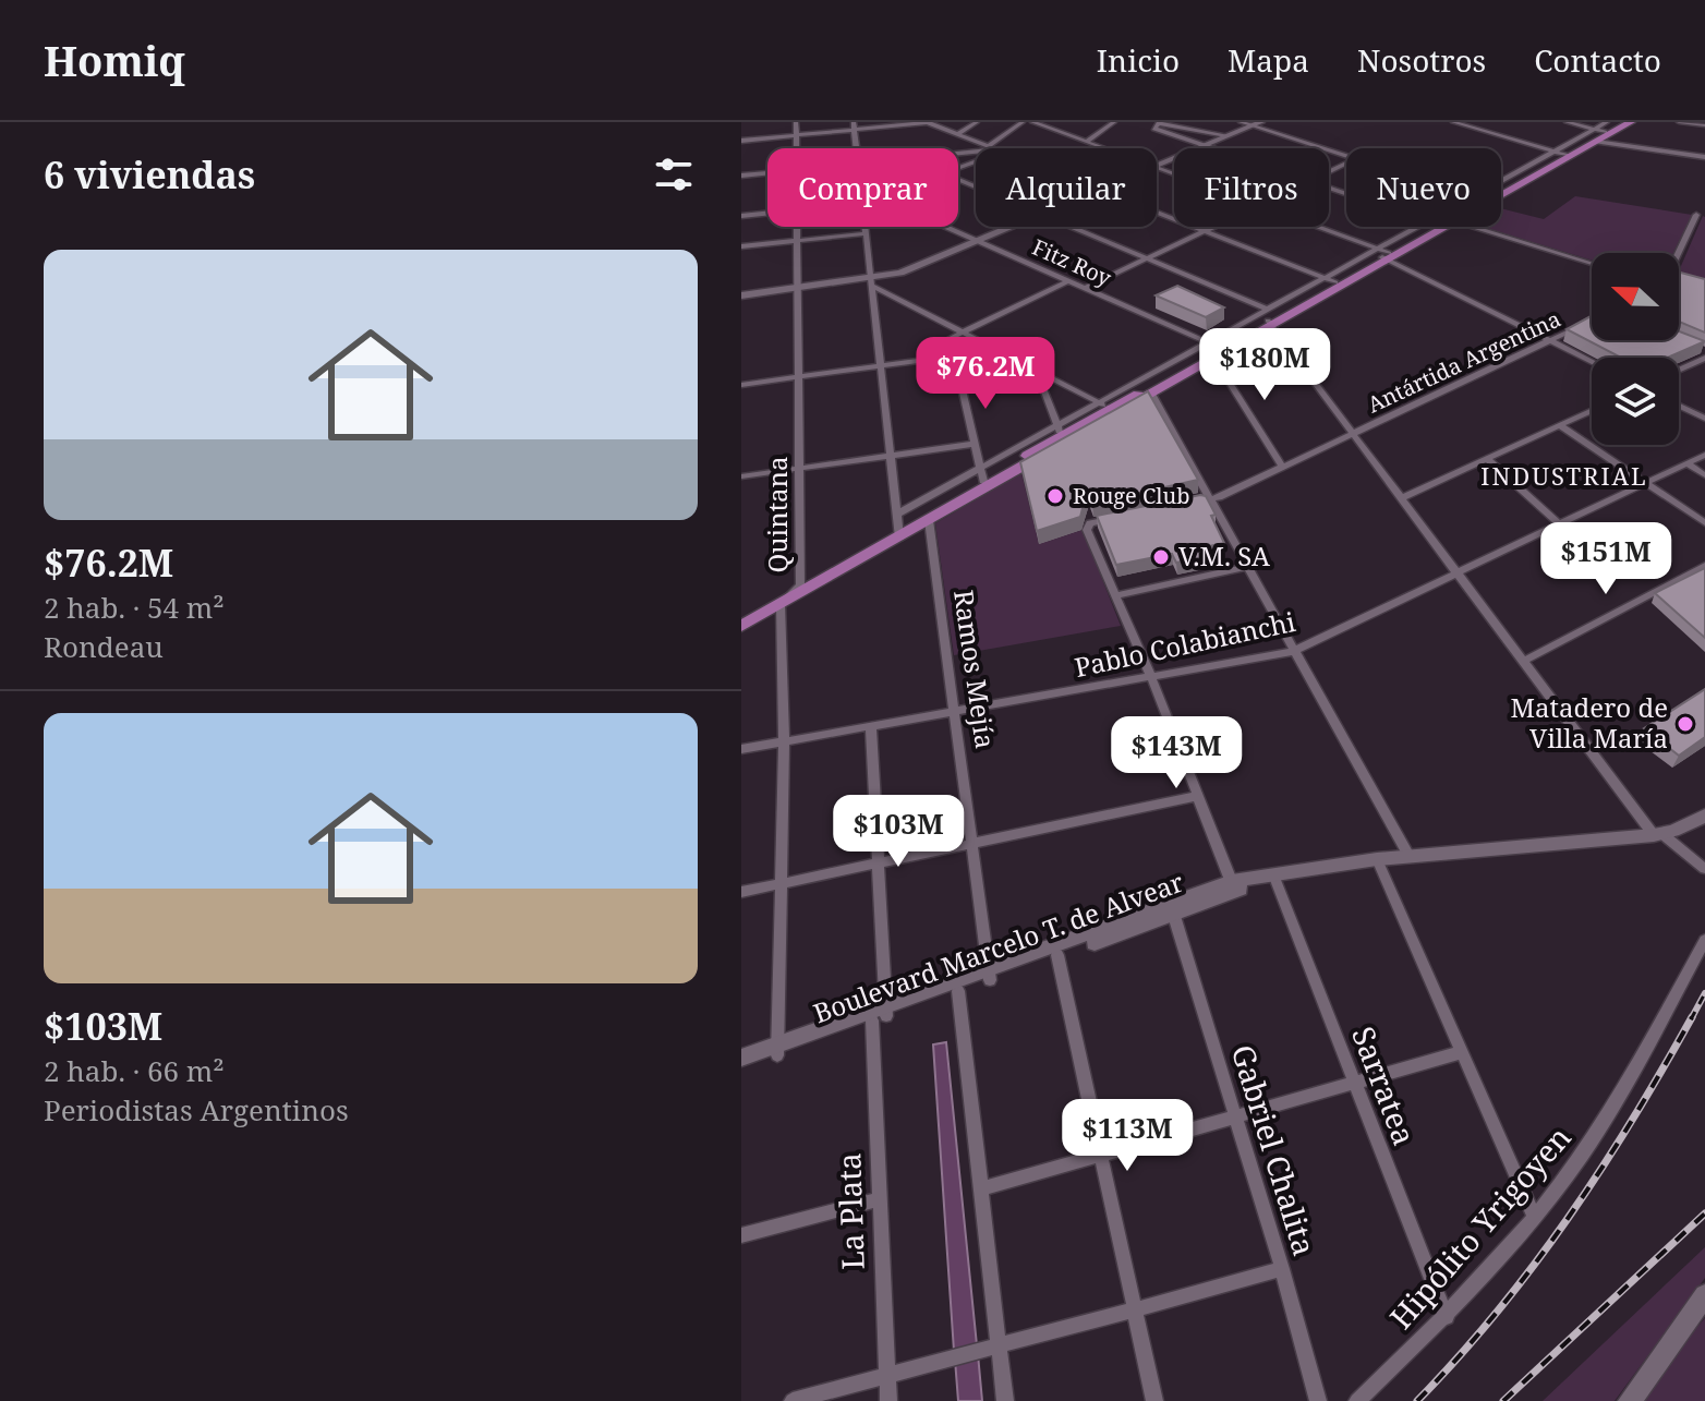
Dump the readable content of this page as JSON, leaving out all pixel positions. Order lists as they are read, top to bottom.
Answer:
{
  "streets": {
    "main road": ["Boulevard Marcelo T. de Alvear"],
    "street": [
      "Fitz Roy",
      "Antártida Argentina",
      "Quintana",
      "Pablo Colabianchi",
      "Ramos Mejía",
      "Sarratea",
      "Gabriel Chalita",
      "La Plata",
      "Hipólito Yrigoyen"
    ]
  },
  "crossings": [
    ["Quintana", "Pablo Colabianchi"],
    ["Quintana", "Boulevard Marcelo T. de Alvear"],
    ["Pablo Colabianchi", "Ramos Mejía"],
    ["Pablo Colabianchi", "La Plata"],
    ["Ramos Mejía", "Boulevard Marcelo T. de Alvear"],
    ["Boulevard Marcelo T. de Alvear", "Sarratea"],
    ["Boulevard Marcelo T. de Alvear", "Gabriel Chalita"],
    ["Boulevard Marcelo T. de Alvear", "La Plata"],
    ["Sarratea", "Hipólito Yrigoyen"]
  ],
  "districts": ["INDUSTRIAL"],
  "places": ["Rouge Club", "V.M. SA", "Matadero de Villa María"],
  "north": "left",
  "page": {
    "header": "Homiq",
    "nav": [
      "Inicio",
      "Mapa",
      "Nosotros",
      "Contacto"
    ],
    "heading": "6 viviendas",
    "chip": [
      "Comprar",
      "Alquilar",
      "Filtros",
      "Nuevo"
    ],
    "list": [
      {
        "name": "$76.2M",
        "note": "2 hab. · 54 m² · Rondeau"
      },
      {
        "name": "$103M",
        "note": "2 hab. · 66 m² · Periodistas Argentinos"
      }
    ],
    "price": [
      "$180M",
      "$76.2M",
      "$151M",
      "$143M",
      "$103M",
      "$113M"
    ]
  }
}
